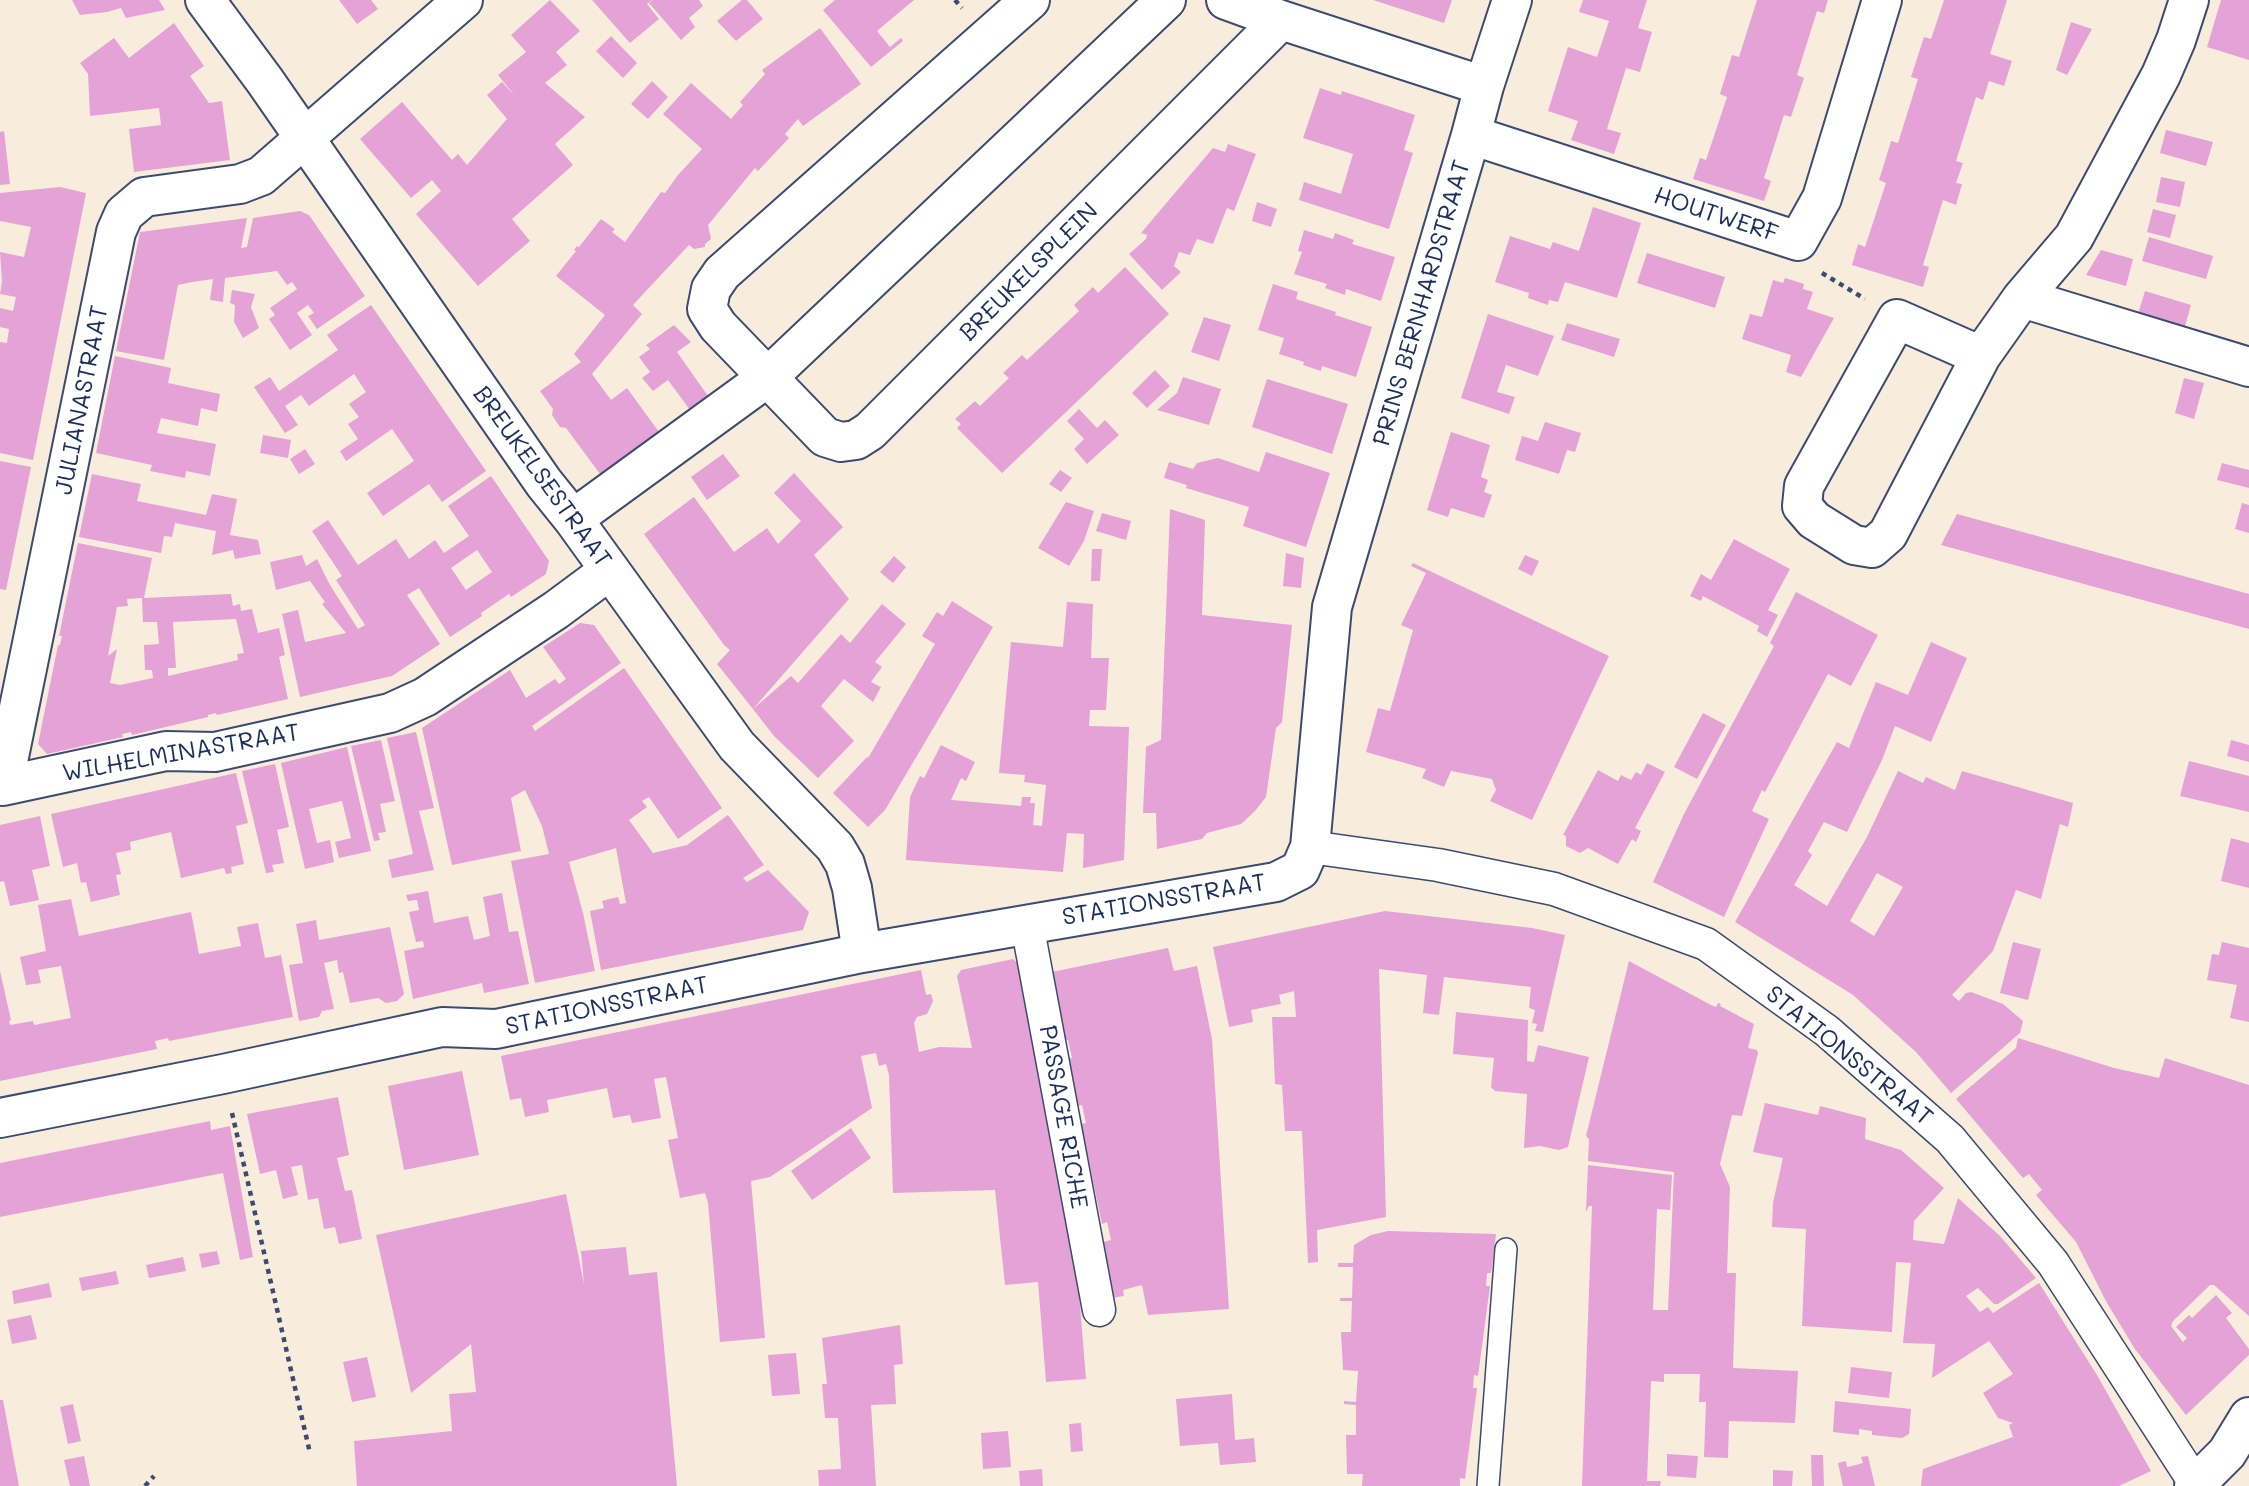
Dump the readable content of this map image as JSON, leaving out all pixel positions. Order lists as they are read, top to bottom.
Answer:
{
  "streets": {
    "street": [
      "HOUTWERF",
      "BREUKELSPLEIN",
      "PRINS BERNHARDSTRAAT",
      "JULIANASTRAAT",
      "BREUKELSESTRAAT",
      "WILHELMINASTRAAT",
      "STATIONSSTRAAT",
      "PASSAGE RICHE"
    ]
  },
  "crossings": [
    ["HOUTWERF", "PRINS BERNHARDSTRAAT"],
    ["PRINS BERNHARDSTRAAT", "STATIONSSTRAAT"],
    ["JULIANASTRAAT", "BREUKELSESTRAAT"],
    ["JULIANASTRAAT", "WILHELMINASTRAAT"],
    ["BREUKELSESTRAAT", "WILHELMINASTRAAT"],
    ["BREUKELSESTRAAT", "STATIONSSTRAAT"],
    ["STATIONSSTRAAT", "PASSAGE RICHE"]
  ]
}
